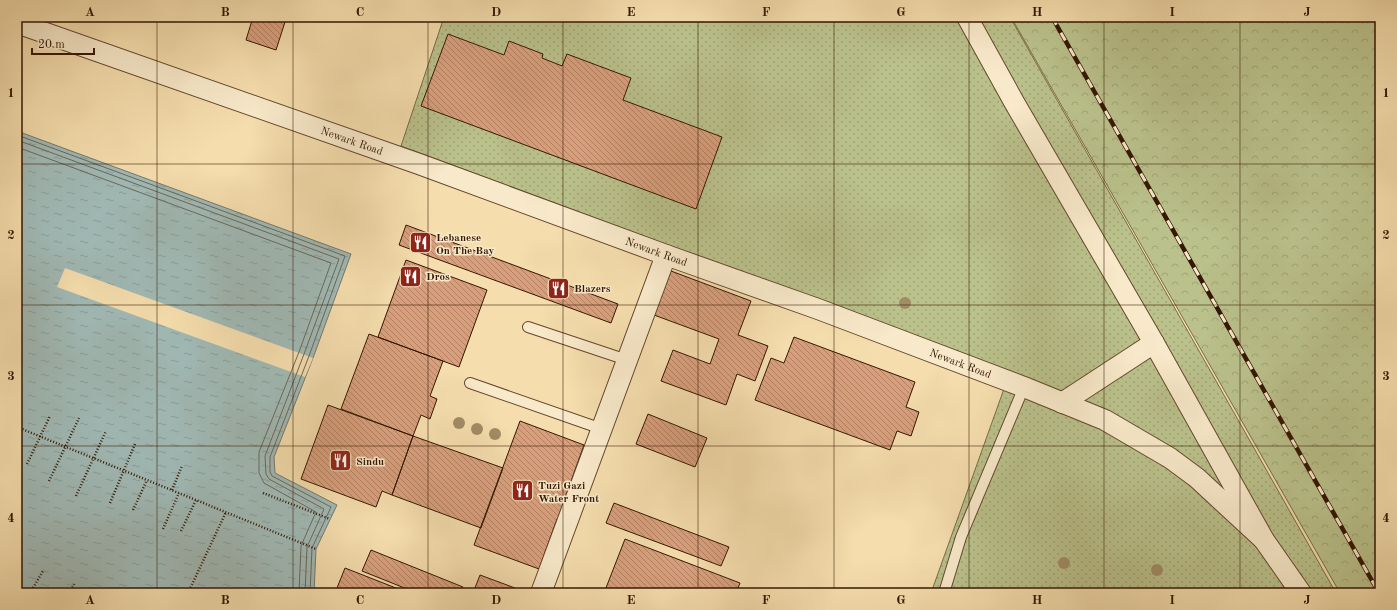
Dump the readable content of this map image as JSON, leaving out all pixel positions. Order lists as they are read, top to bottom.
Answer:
{
  "streets": {
    "street": ["Newark Road"]
  },
  "places": {
    "restaurant": [
      "Lebanese On The Bay",
      "Dros",
      "Blazers",
      "Sindu",
      "Tuzi Gazi Water Front"
    ]
  },
  "scale_bar": "20 m",
  "grid": {
    "columns": [
      "A",
      "B",
      "C",
      "D",
      "E",
      "F",
      "G",
      "H",
      "I",
      "J"
    ],
    "rows": [
      "1",
      "2",
      "3",
      "4"
    ]
  }
}
